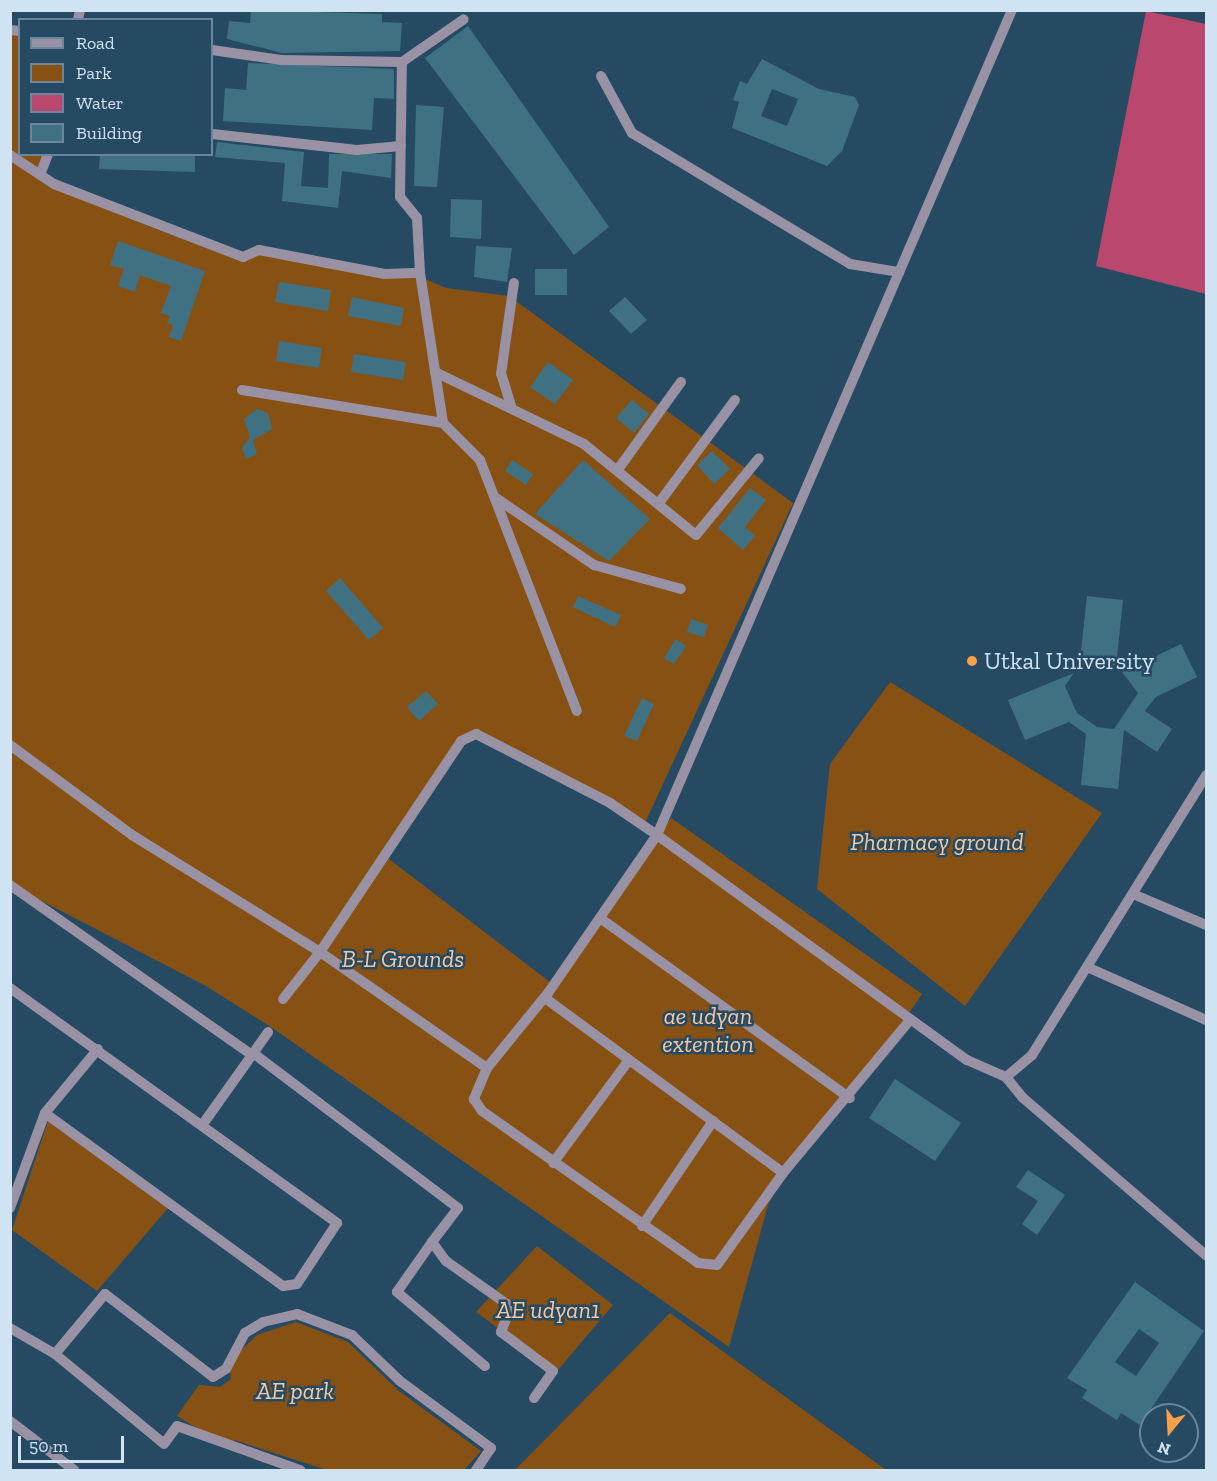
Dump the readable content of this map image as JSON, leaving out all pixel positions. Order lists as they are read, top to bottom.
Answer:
{
  "parks": [
    "Pharmacy ground",
    "B-L Grounds",
    "ae udyan extention",
    "AE udyan1",
    "AE park"
  ],
  "places": ["Utkal University"],
  "legend": [
    "Road",
    "Park",
    "Water",
    "Building"
  ],
  "scale_bar": "50 m",
  "north": "bottom"
}
